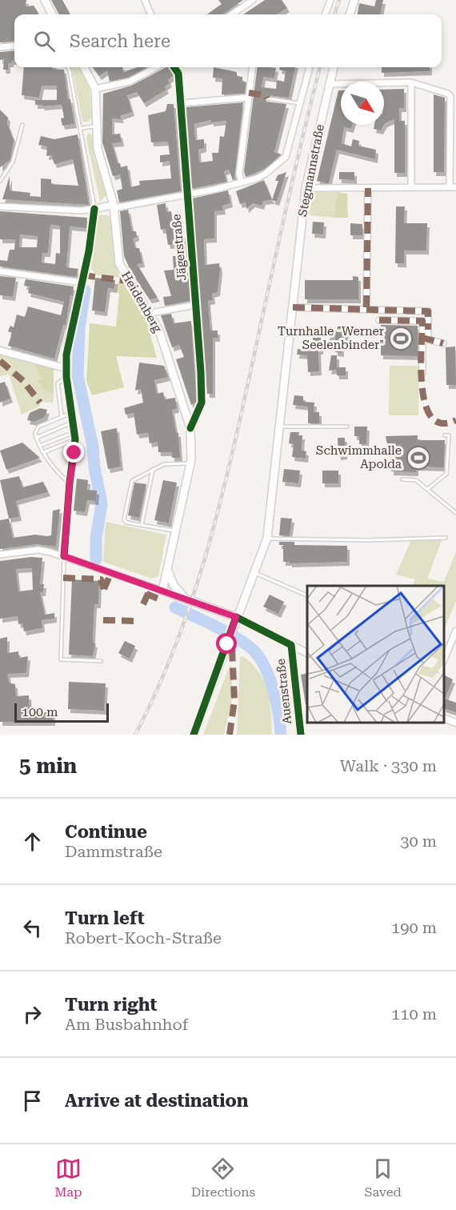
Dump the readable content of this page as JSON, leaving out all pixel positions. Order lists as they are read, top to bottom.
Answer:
{
  "streets": {
    "main road": ["Stegmannstraße", "Heidenberg"],
    "street": ["Jägerstraße", "Auenstraße"]
  },
  "crossings": [
    ["Jägerstraße", "Heidenberg"]
  ],
  "places": {
    "sports": ["Turnhalle \"Werner Seelenbinder\"", "Schwimmhalle Apolda"]
  },
  "scale_bar": "100 m",
  "north": "bottom right",
  "page": {
    "search": "Search here",
    "scale": "100 m",
    "heading": ["5 min", "Walk · 330 m"],
    "list": [
      ["Continue", "Dammstraße", "30 m"],
      ["Turn left", "Robert-Koch-Straße", "190 m"],
      ["Turn right", "Am Busbahnhof", "110 m"],
      "Arrive at destination"
    ],
    "nav": ["Map", "Directions", "Saved"]
  }
}
